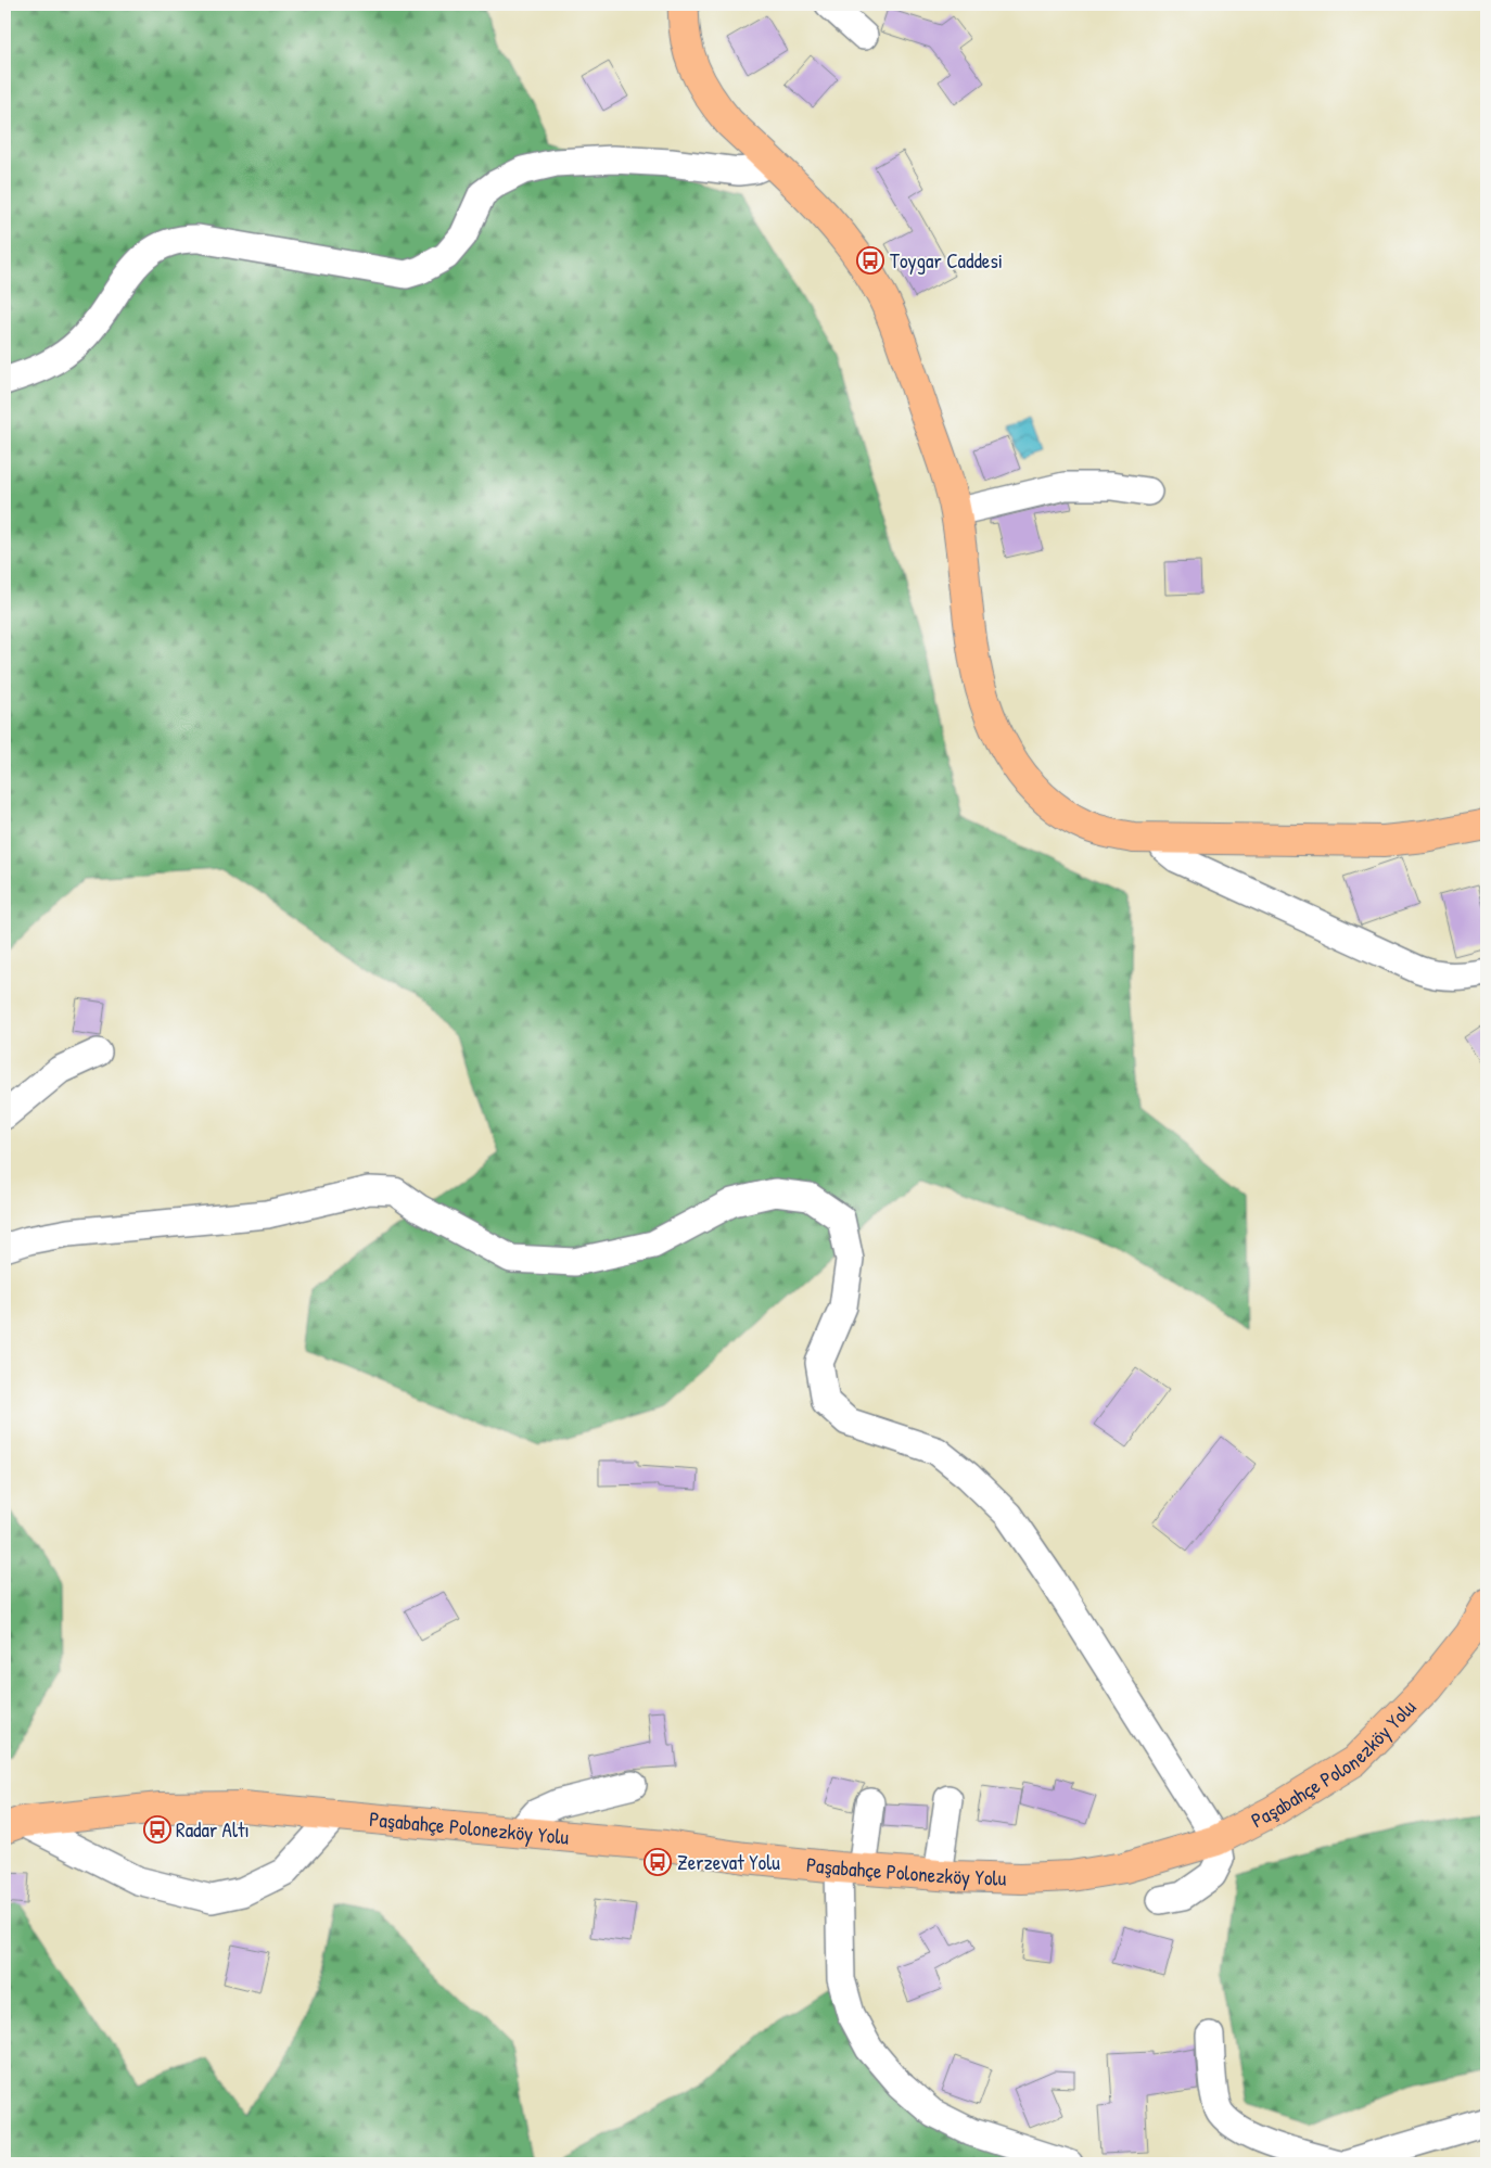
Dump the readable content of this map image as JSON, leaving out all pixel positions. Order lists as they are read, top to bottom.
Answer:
{
  "streets": {
    "main road": ["Paşabahçe Polonezköy Yolu"]
  },
  "places": {
    "bus stop": ["Toygar Caddesi", "Radar Altı", "Zerzevat Yolu"]
  }
}
